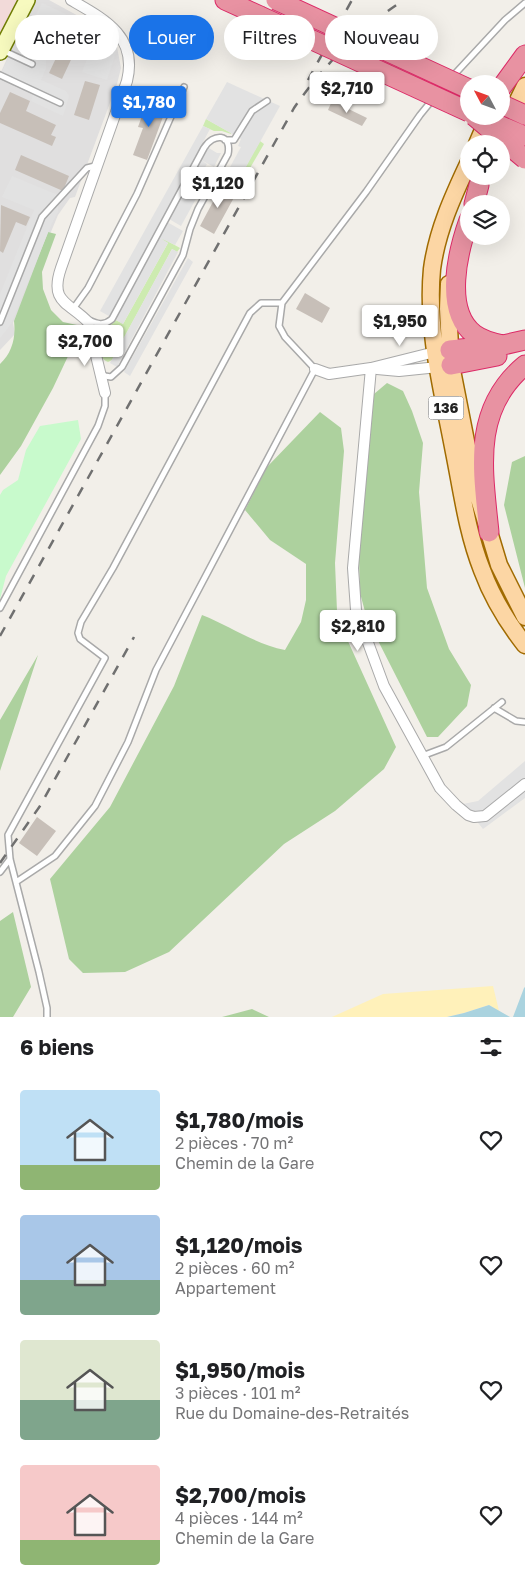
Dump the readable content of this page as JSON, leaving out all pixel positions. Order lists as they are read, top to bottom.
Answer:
{
  "streets": {
    "main road": ["136"]
  },
  "north": "top left",
  "page": {
    "chip": [
      "Acheter",
      "Louer",
      "Filtres",
      "Nouveau"
    ],
    "price": [
      "$2,710",
      "$1,780",
      "$1,120",
      "$1,950",
      "$2,700",
      "$2,810"
    ],
    "heading": "6 biens",
    "list": [
      {
        "name": "$1,780/mois",
        "note": "2 pièces · 70 m² · Chemin de la Gare"
      },
      {
        "name": "$1,120/mois",
        "note": "2 pièces · 60 m² · Appartement"
      },
      {
        "name": "$1,950/mois",
        "note": "3 pièces · 101 m² · Rue du Domaine-des-Retraités"
      },
      {
        "name": "$2,700/mois",
        "note": "4 pièces · 144 m² · Chemin de la Gare"
      }
    ]
  }
}
